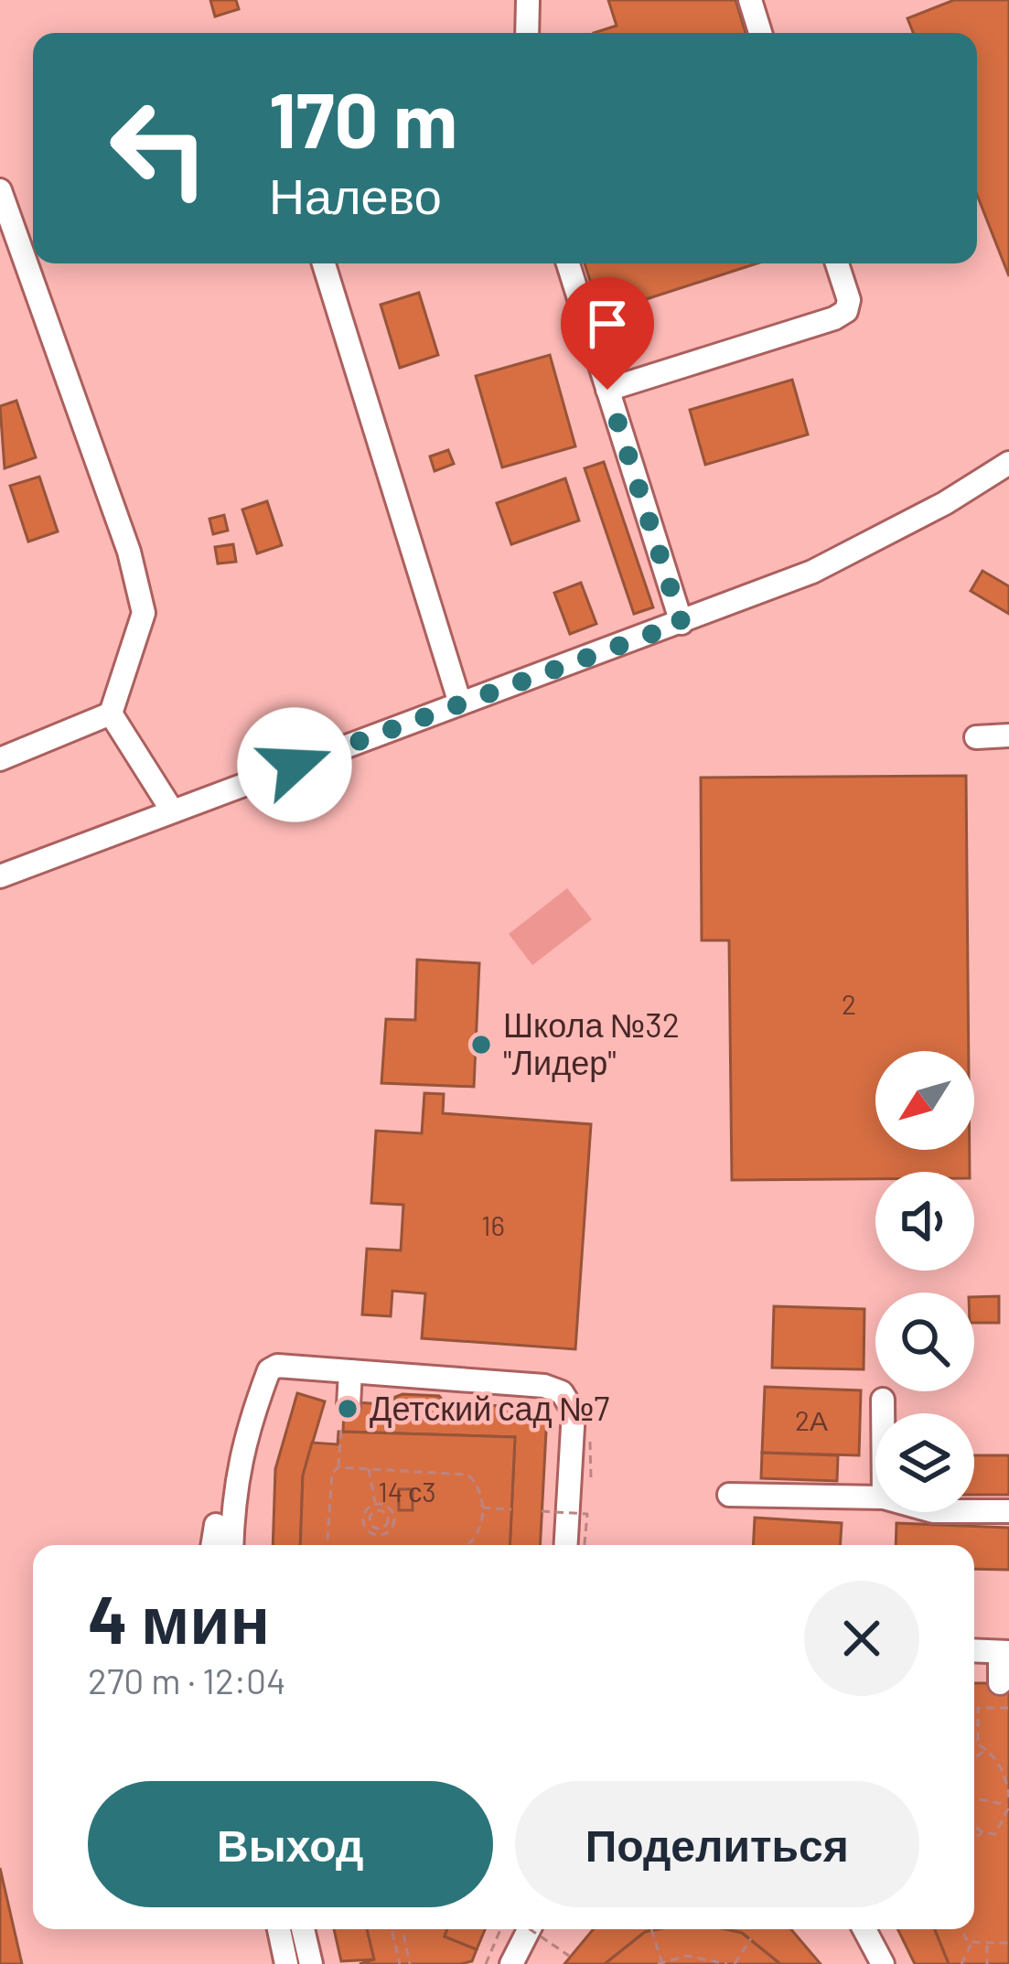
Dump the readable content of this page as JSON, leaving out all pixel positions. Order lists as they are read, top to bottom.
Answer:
{
  "places": ["Школа №32 \"Лидер\"", "Детский сад №7"],
  "house_numbers": [
    "2",
    "16",
    "2А",
    "14 с3"
  ],
  "north": "bottom left",
  "page": {
    "turn": ["170 m", "Налево"],
    "heading": ["4 мин", "270 m · 12:04"],
    "buttons": ["Выход", "Поделиться"]
  }
}
